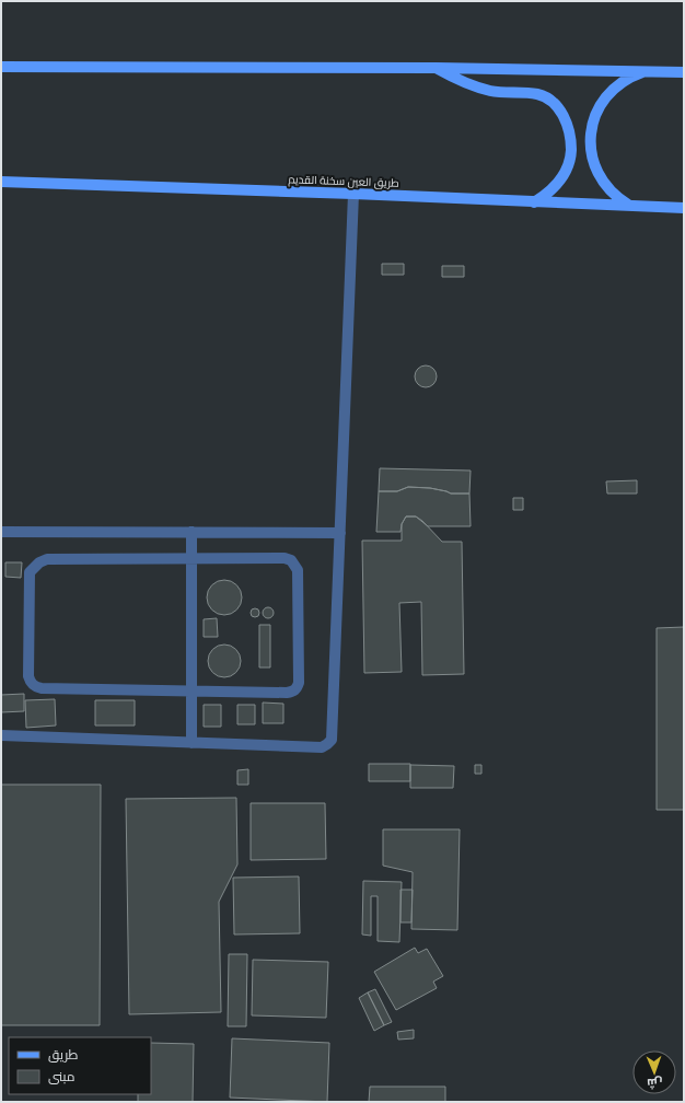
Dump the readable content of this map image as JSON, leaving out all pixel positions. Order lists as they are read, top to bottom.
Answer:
{
  "streets": {
    "main road": ["طريق العين سخنة القديم"]
  },
  "legend": ["طريق", "مبنى"],
  "north": "bottom"
}
